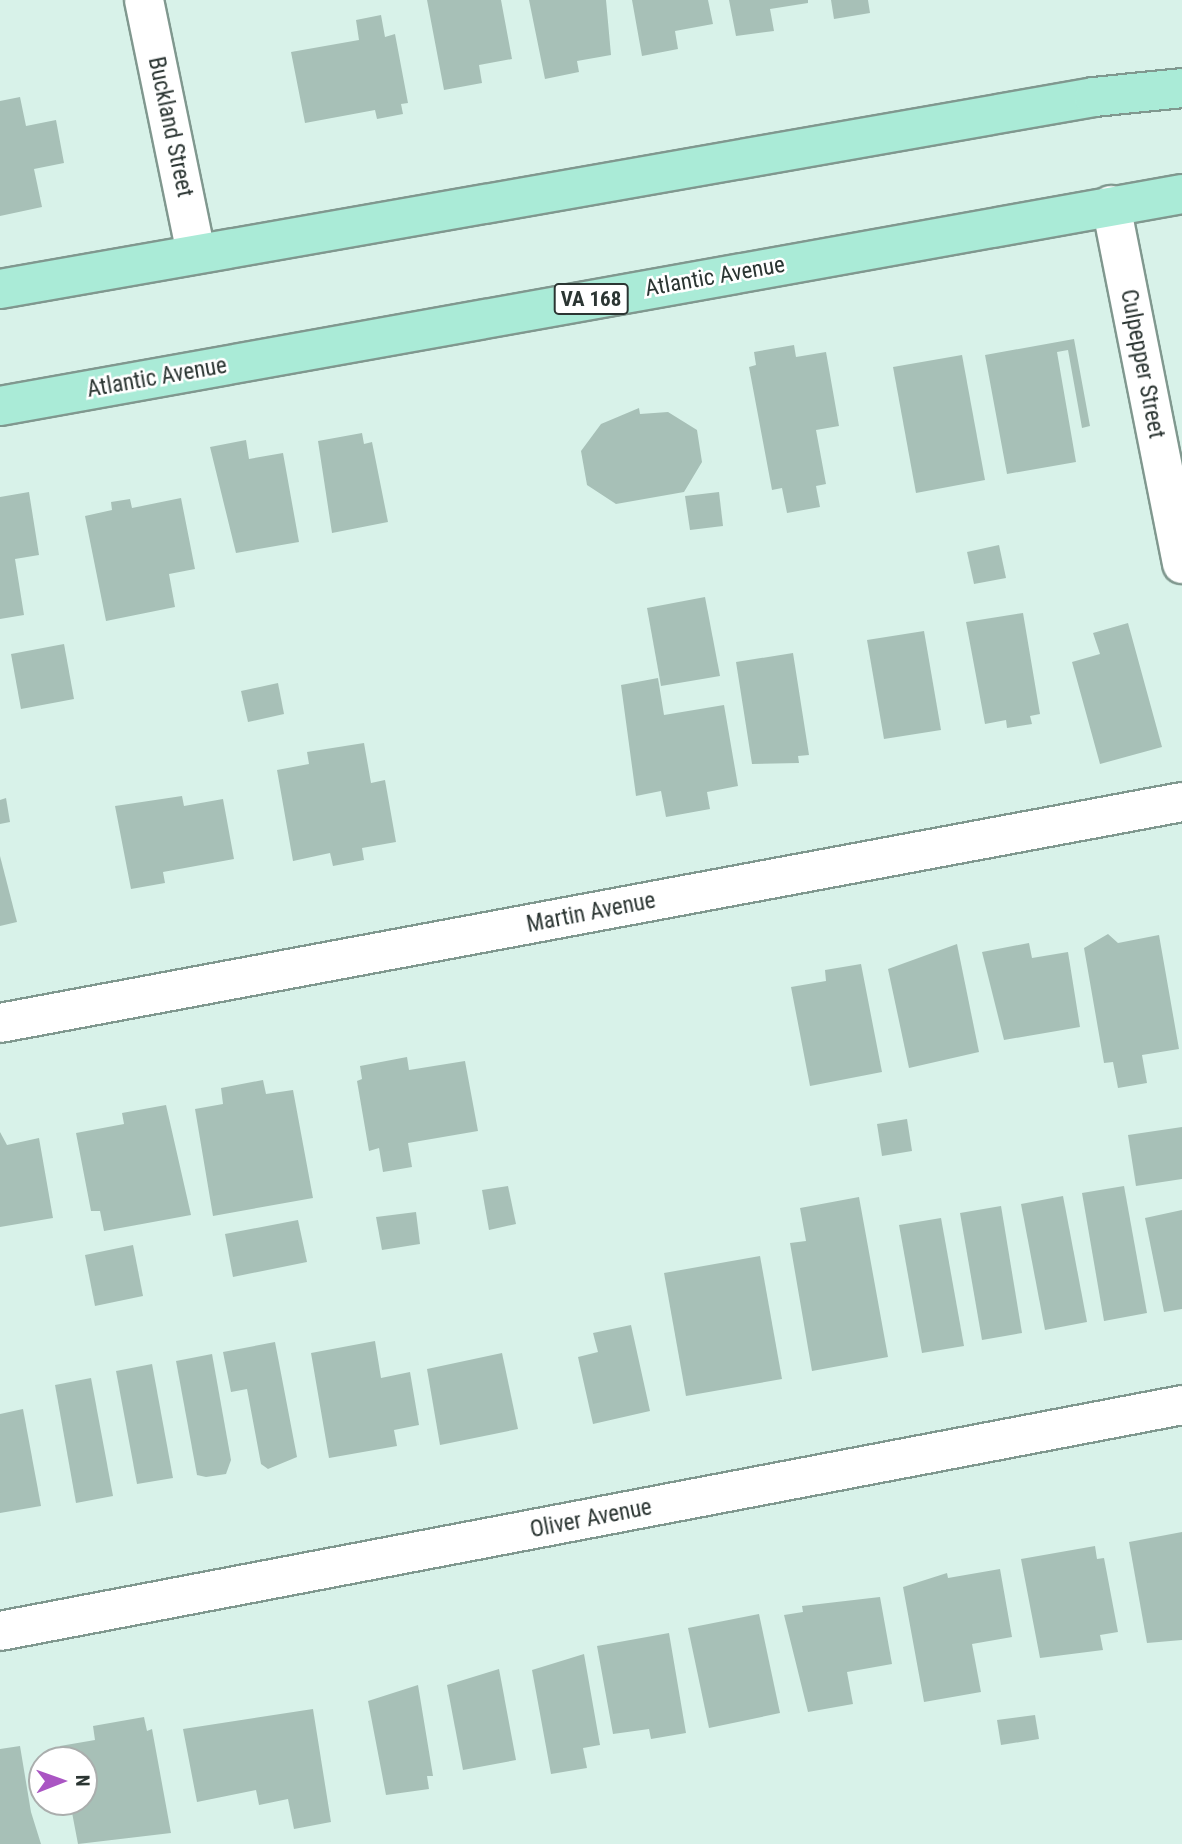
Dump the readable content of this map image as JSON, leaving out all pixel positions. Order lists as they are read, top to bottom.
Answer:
{
  "streets": {
    "main road": ["Atlantic Avenue", "VA 168"],
    "street": [
      "Buckland Street",
      "Culpepper Street",
      "Martin Avenue",
      "Oliver Avenue"
    ]
  },
  "crossings": [
    ["Atlantic Avenue", "Culpepper Street"]
  ],
  "north": "right"
}
